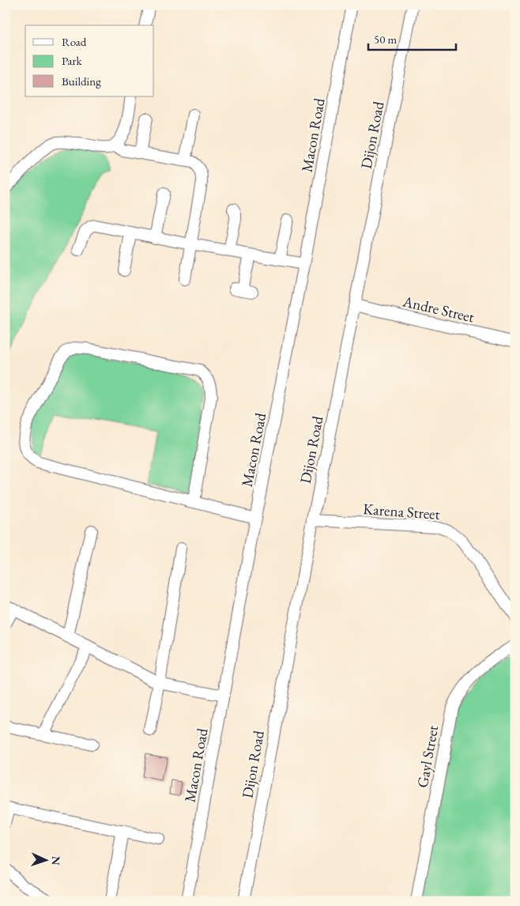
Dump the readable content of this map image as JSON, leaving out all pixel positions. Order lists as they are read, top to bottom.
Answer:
{
  "streets": {
    "street": [
      "Macon Road",
      "Dijon Road",
      "Andre Street",
      "Karena Street",
      "Gayl Street"
    ]
  },
  "crossings": [
    ["Dijon Road", "Andre Street"],
    ["Dijon Road", "Karena Street"]
  ],
  "legend": ["Road", "Park", "Building"],
  "scale_bar": "50 m",
  "north": "right"
}
